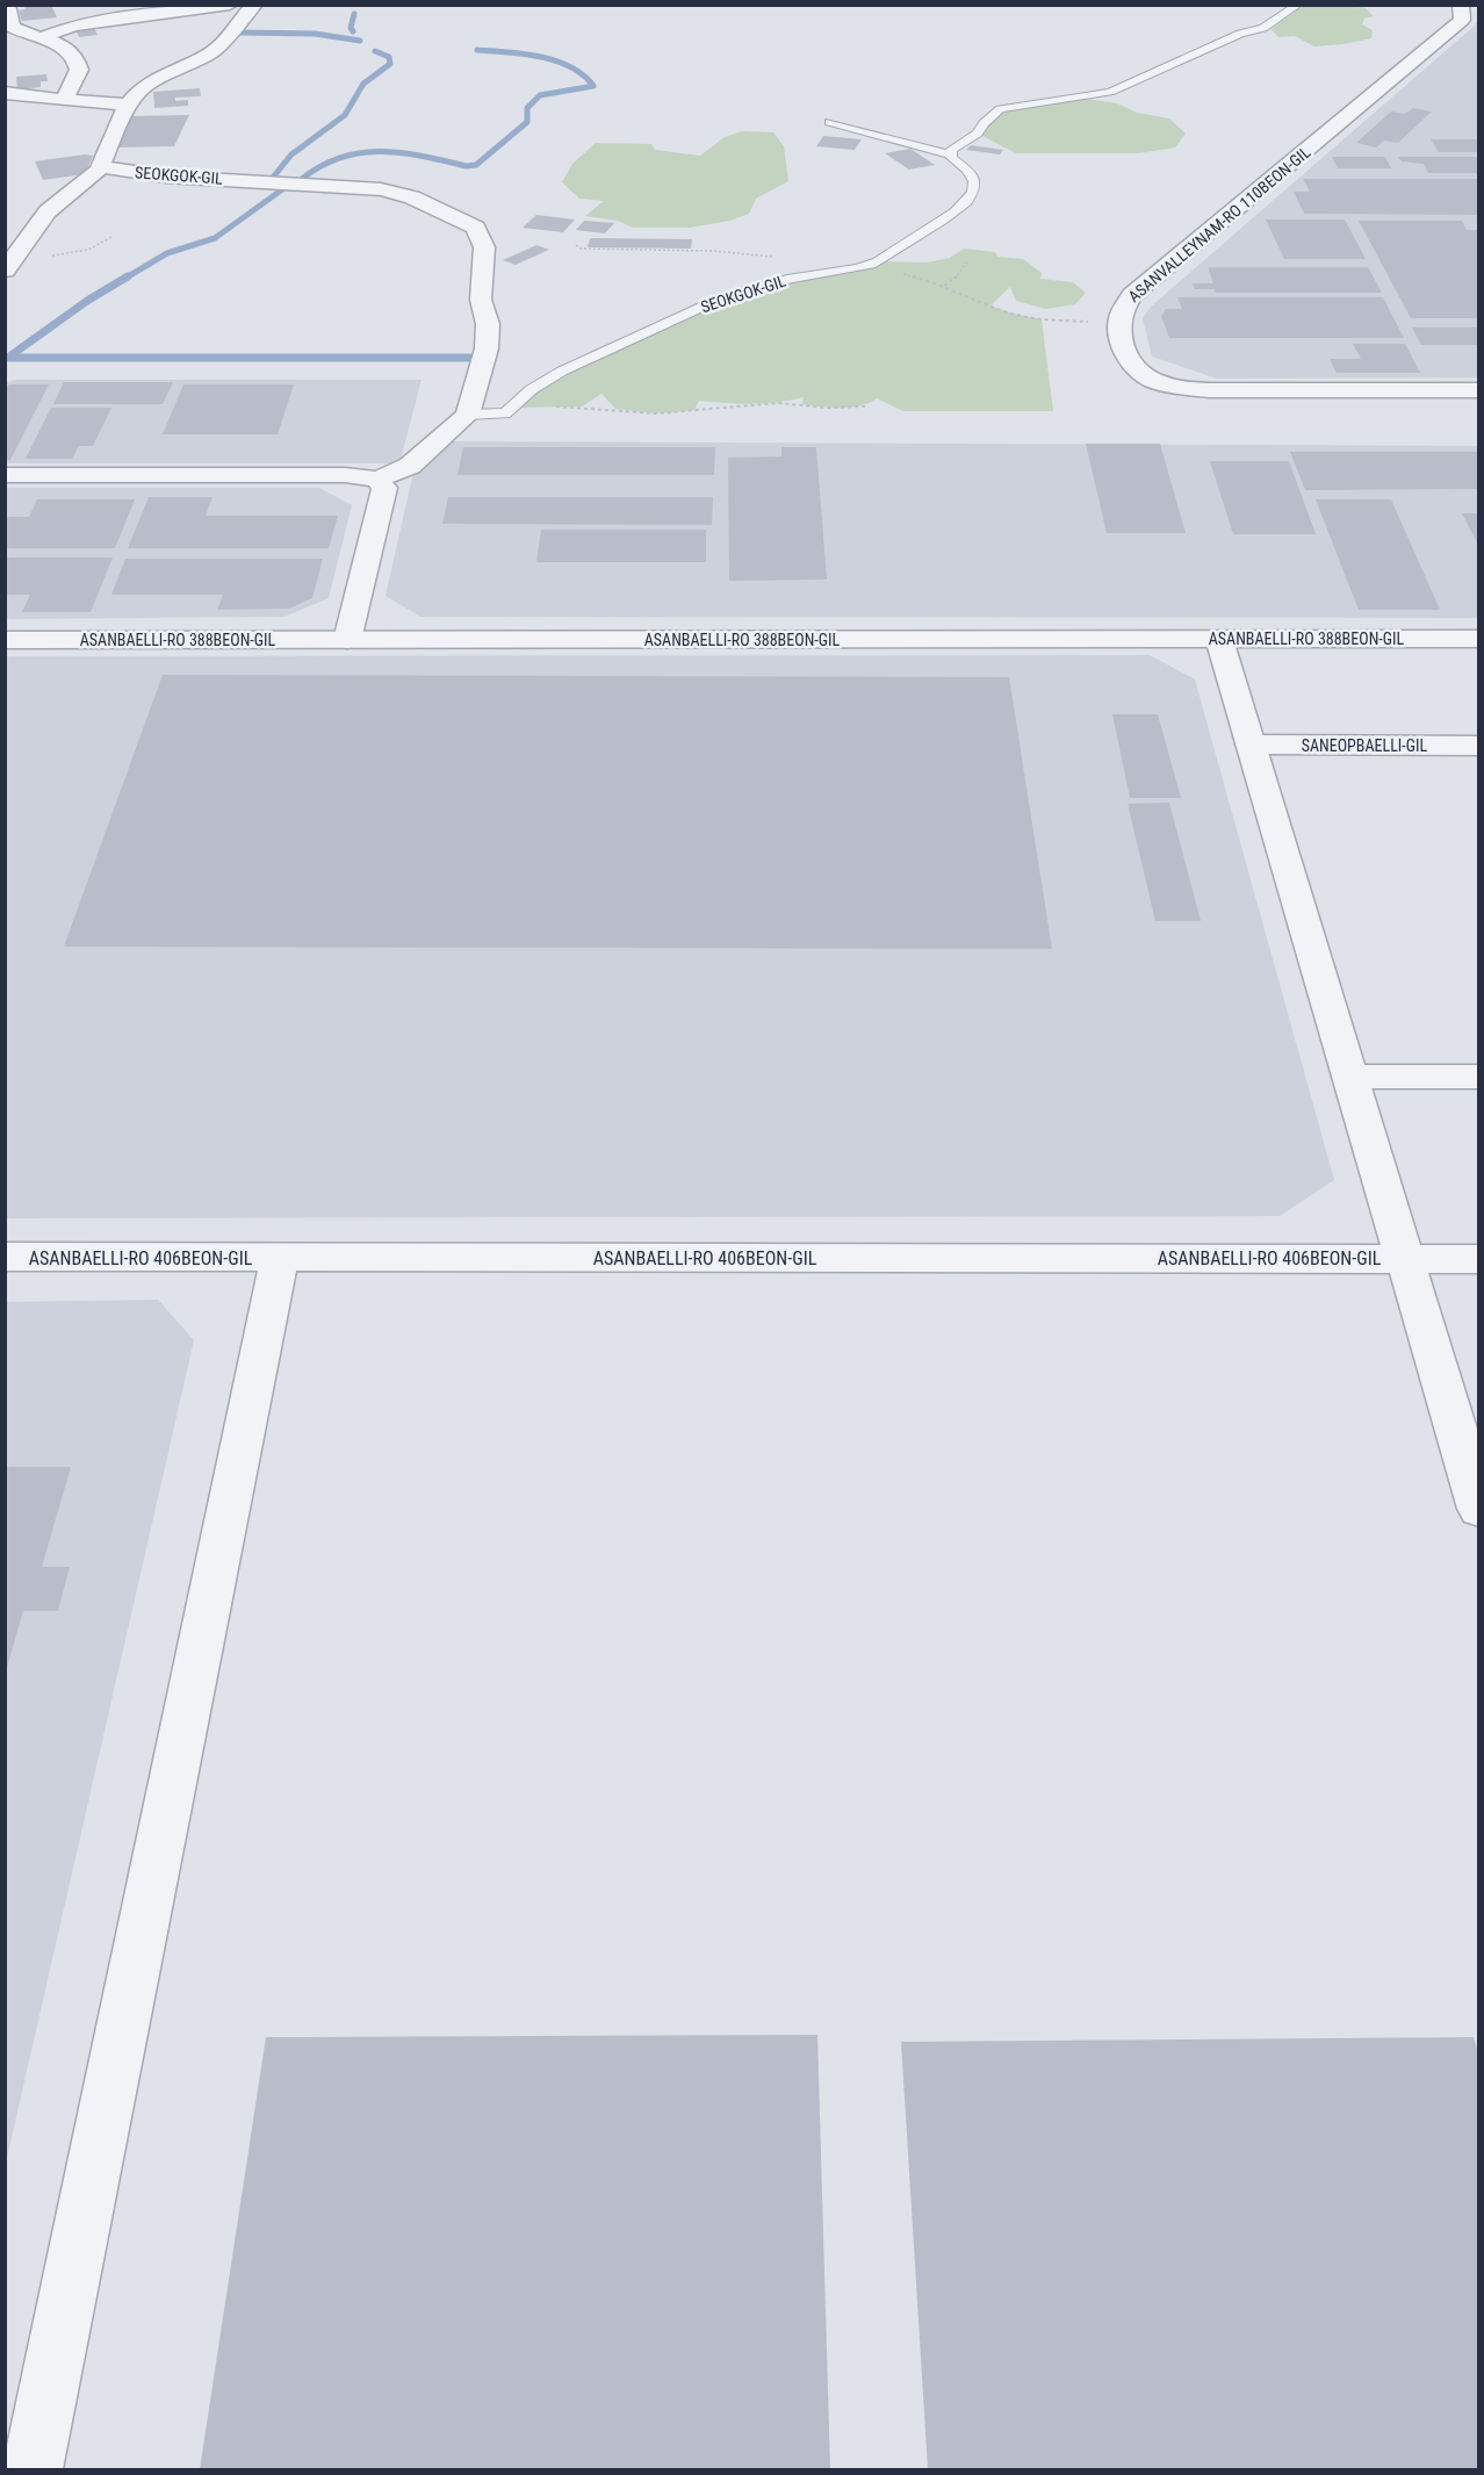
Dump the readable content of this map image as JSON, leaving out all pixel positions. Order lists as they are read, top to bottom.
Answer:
{
  "streets": {
    "street": [
      "SEOKGOK-GIL",
      "ASANVALLEYNAM-RO 110BEON-GIL",
      "ASANBAELLI-RO 388BEON-GIL",
      "SANEOPBAELLI-GIL",
      "ASANBAELLI-RO 406BEON-GIL"
    ]
  },
  "crossings": [
    ["ASANBAELLI-RO 388BEON-GIL", "ASANBAELLI-RO 406BEON-GIL"],
    ["SANEOPBAELLI-GIL", "ASANBAELLI-RO 406BEON-GIL"]
  ]
}
